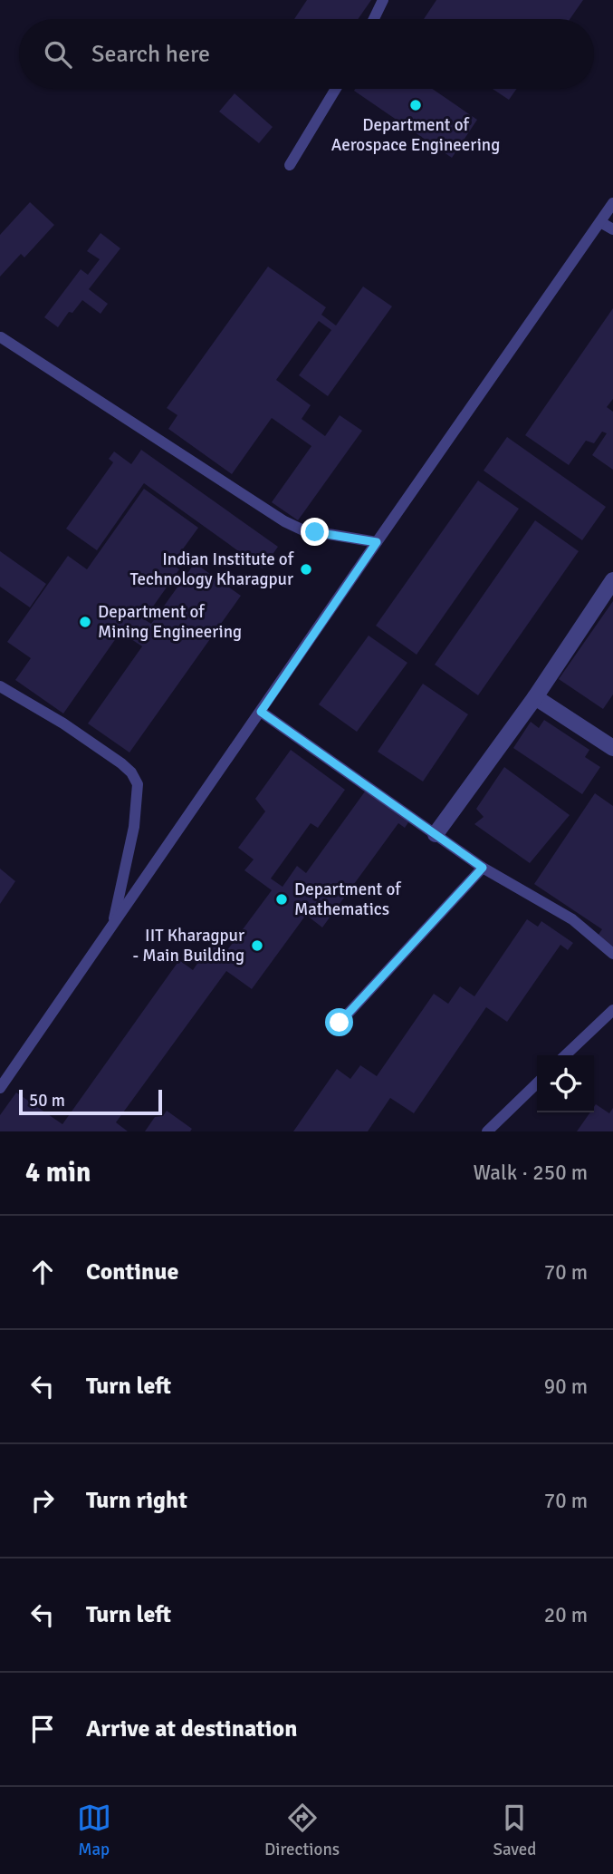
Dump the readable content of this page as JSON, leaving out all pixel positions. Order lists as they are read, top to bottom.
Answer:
{
  "places": [
    "Department of Aerospace Engineering",
    "Indian Institute of Technology Kharagpur",
    "Department of Mining Engineering",
    "Department of Mathematics",
    "IIT Kharagpur - Main Building"
  ],
  "scale_bar": "50 m",
  "page": {
    "search": "Search here",
    "scale": "50 m",
    "heading": ["4 min", "Walk · 250 m"],
    "list": [
      ["Continue", "70 m"],
      ["Turn left", "90 m"],
      ["Turn right", "70 m"],
      ["Turn left", "20 m"],
      "Arrive at destination"
    ],
    "nav": ["Map", "Directions", "Saved"]
  }
}
